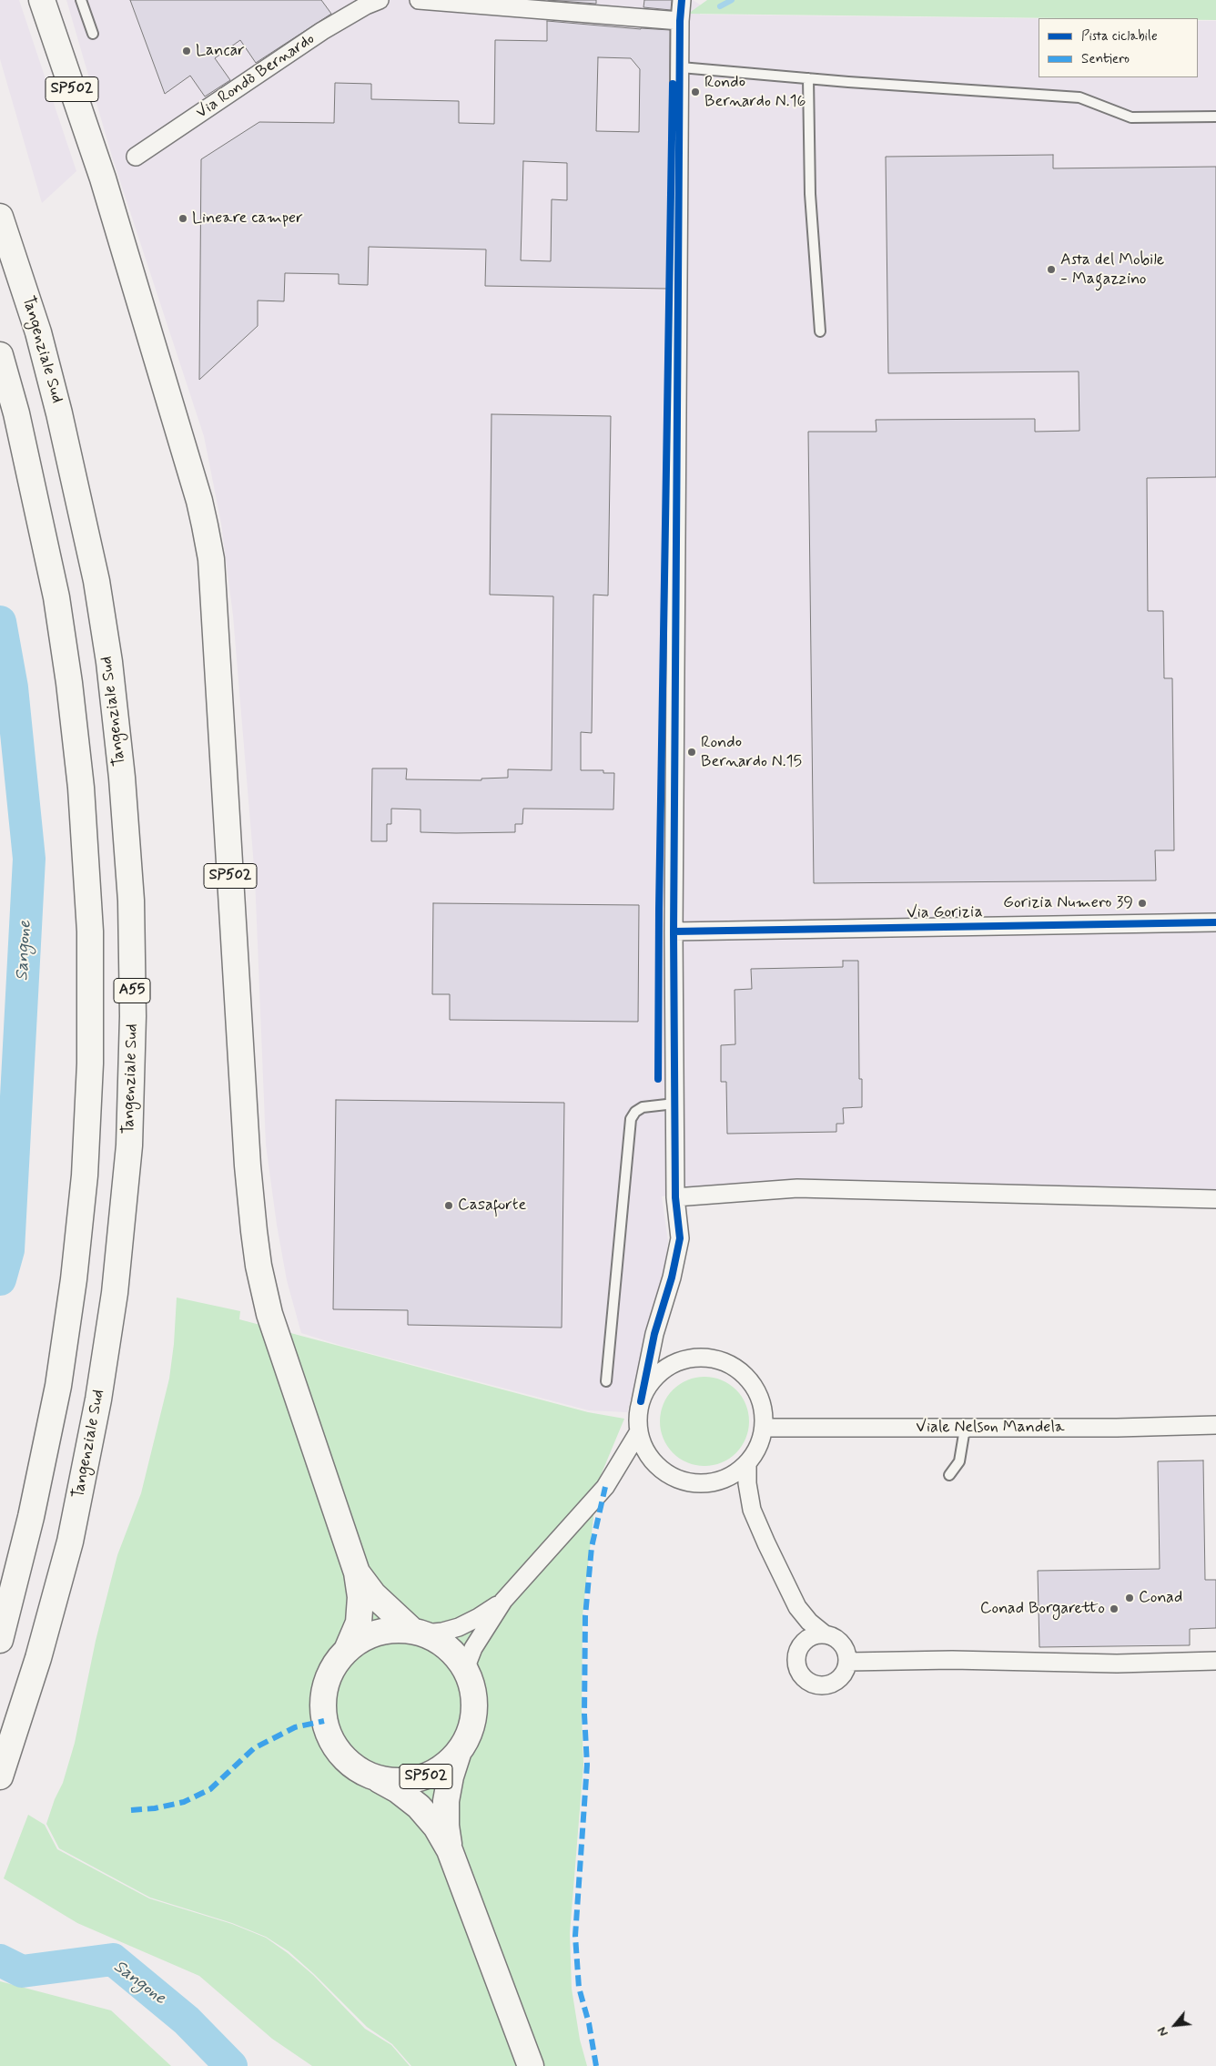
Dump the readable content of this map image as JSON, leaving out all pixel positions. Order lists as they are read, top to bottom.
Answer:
{
  "streets": {
    "main road": ["SP502", "Tangenziale Sud", "A55"],
    "street": ["Via Rondò Bernardo", "Via Gorizia", "Viale Nelson Mandela"]
  },
  "water": ["Sangone"],
  "places": [
    "Lancar",
    "Rondo Bernardo N.16",
    "Lineare camper",
    "Asta del Mobile - Magazzino",
    "Rondo Bernardo N.15",
    "Gorizia Numero 39",
    "Casaforte",
    "Conad",
    "Conad Borgaretto"
  ],
  "legend": ["Pista ciclabile", "Sentiero"],
  "north": "bottom left"
}
